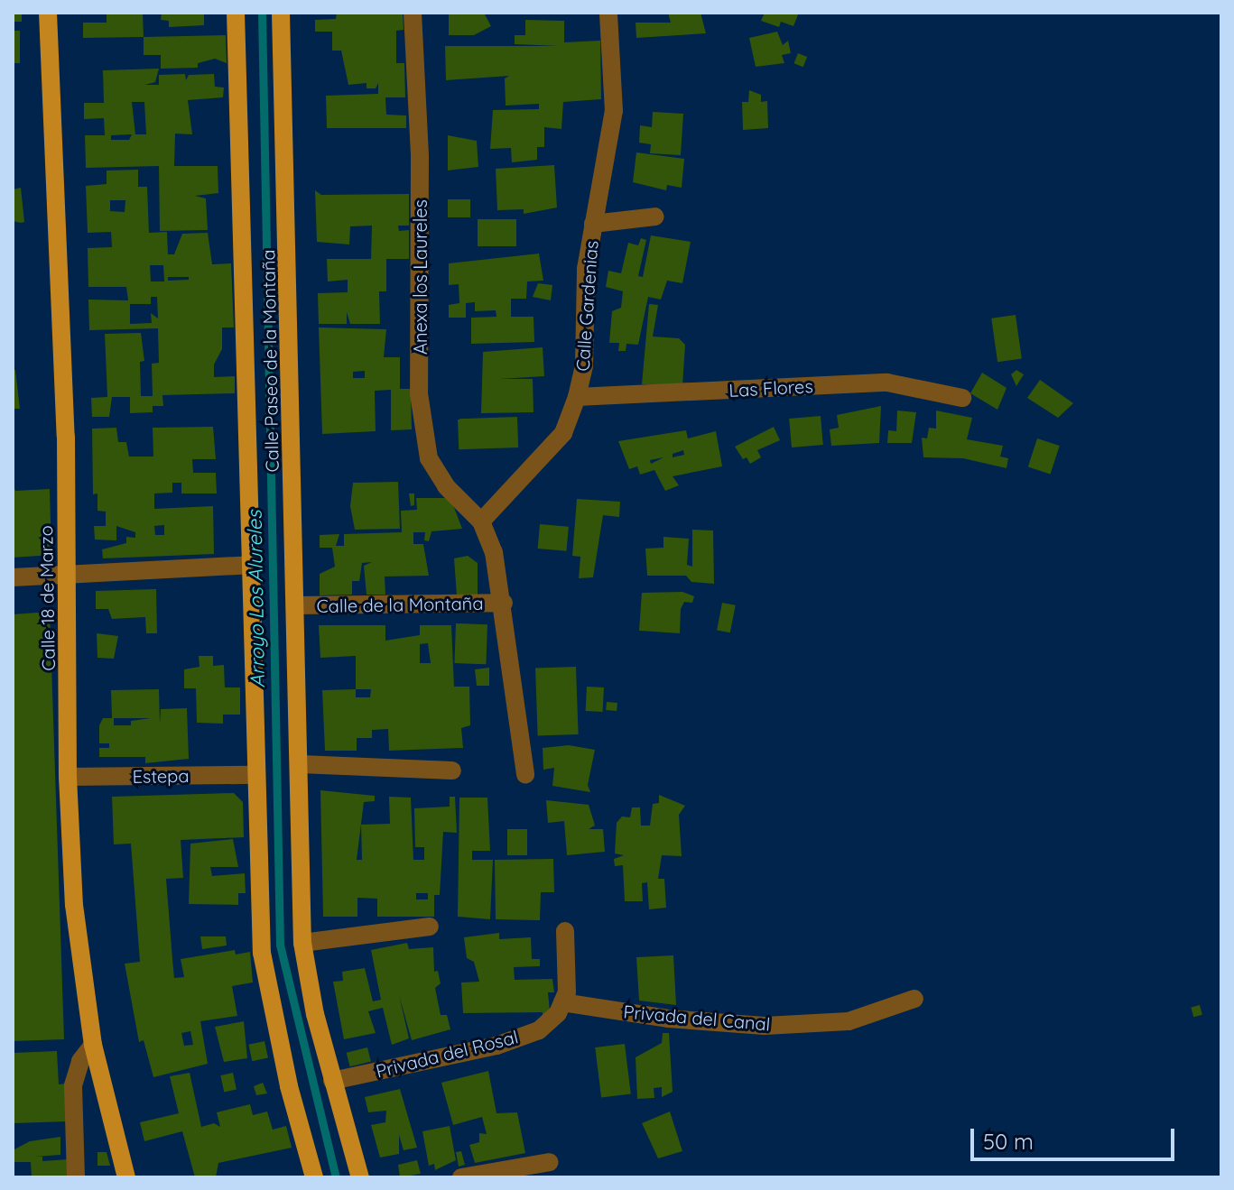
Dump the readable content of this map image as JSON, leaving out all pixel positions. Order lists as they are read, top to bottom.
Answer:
{
  "streets": {
    "main road": ["Calle Paseo de la Montaña", "Calle 18 de Marzo"],
    "street": [
      "Anexa los Laureles",
      "Calle Gardenias",
      "Las Flores",
      "Calle de la Montaña",
      "Estepa",
      "Privada del Canal",
      "Privada del Rosal"
    ]
  },
  "crossings": [
    ["Anexa los Laureles", "Calle Gardenias"],
    ["Calle Gardenias", "Las Flores"],
    ["Calle Paseo de la Montaña", "Calle de la Montaña"],
    ["Calle Paseo de la Montaña", "Estepa"],
    ["Calle Paseo de la Montaña", "Privada del Rosal"],
    ["Calle 18 de Marzo", "Estepa"],
    ["Privada del Canal", "Privada del Rosal"]
  ],
  "water": ["Arroyo Los Alureles"],
  "scale_bar": "50 m"
}
